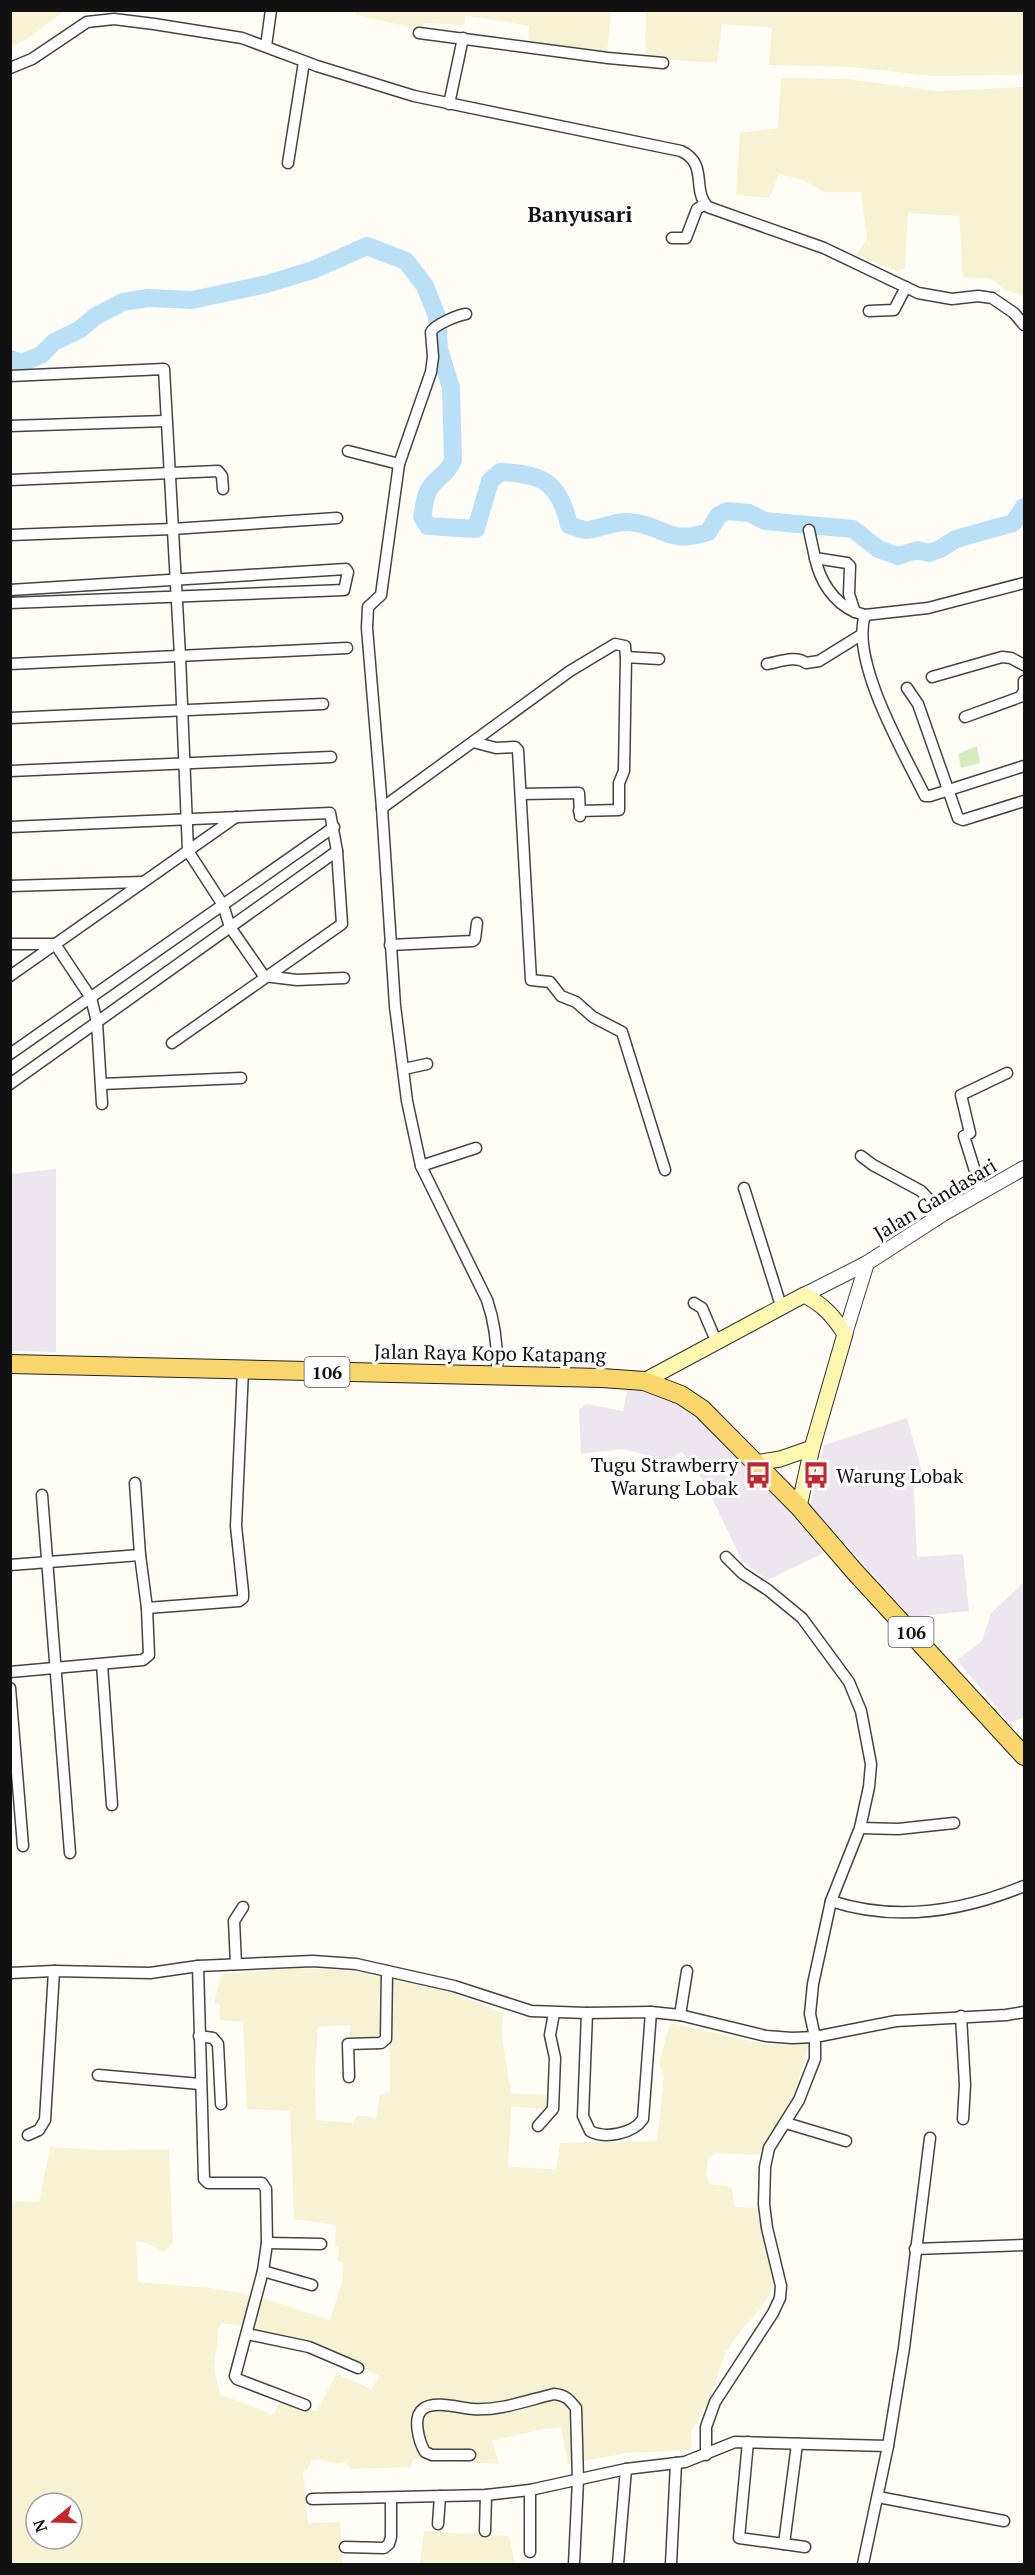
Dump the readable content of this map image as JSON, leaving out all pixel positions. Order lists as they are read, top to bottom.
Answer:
{
  "streets": {
    "main road": ["Jalan Raya Kopo Katapang", "106"],
    "street": ["Jalan Gandasari"]
  },
  "crossings": [
    ["Jalan Raya Kopo Katapang", "106"]
  ],
  "districts": ["Banyusari"],
  "places": {
    "bus stop": ["Tugu Strawberry Warung Lobak", "Warung Lobak"]
  },
  "north": "left"
}
